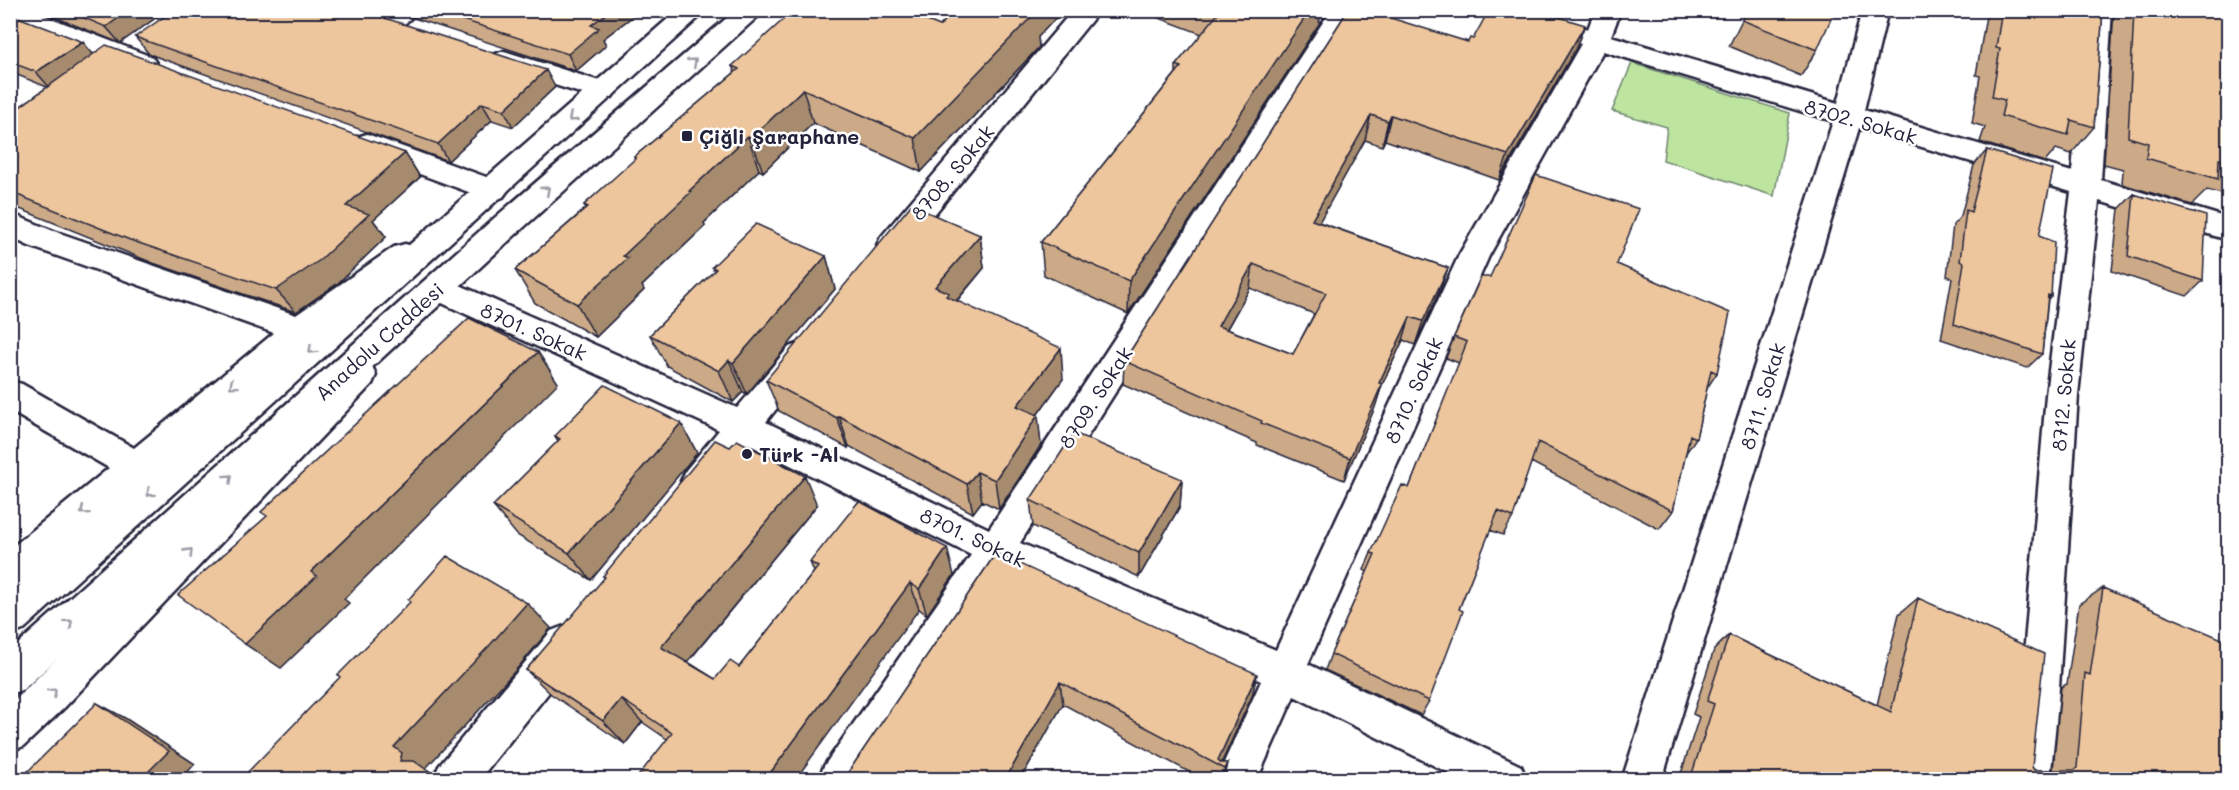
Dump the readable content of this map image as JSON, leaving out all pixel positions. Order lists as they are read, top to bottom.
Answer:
{
  "streets": {
    "main road": [
      "8702. Sokak",
      "8708. Sokak",
      "8701. Sokak",
      "Anadolu Caddesi",
      "8710. Sokak",
      "8712. Sokak",
      "8711. Sokak",
      "8709. Sokak"
    ]
  },
  "crossings": [
    ["8702. Sokak", "8710. Sokak"],
    ["8702. Sokak", "8712. Sokak"],
    ["8702. Sokak", "8711. Sokak"],
    ["8701. Sokak", "8710. Sokak"],
    ["8701. Sokak", "8709. Sokak"]
  ],
  "places": {
    "transit": ["Çiğli Şaraphane"],
    "other": ["Türk -Al"]
  }
}
